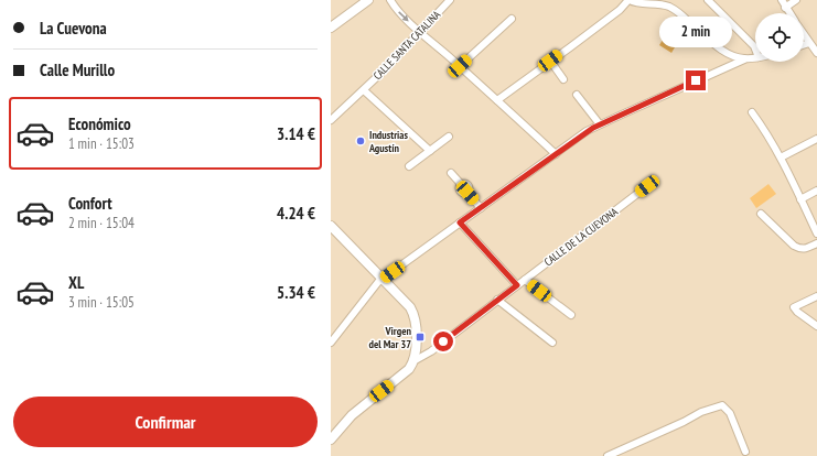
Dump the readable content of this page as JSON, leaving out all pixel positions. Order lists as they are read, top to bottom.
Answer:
{
  "streets": {
    "street": ["CALLE SANTA CATALINA", "CALLE DE LA CUEVONA"]
  },
  "places": {
    "other": ["Industrias Agustín"],
    "transit": ["Virgen del Mar 37"]
  },
  "page": {
    "banner": ["La Cuevona", "Calle Murillo"],
    "bubble": "2 min",
    "list": [
      {
        "name": "Económico",
        "note": "1 min · 15:03",
        "value": "3.14 €"
      },
      {
        "name": "Confort",
        "note": "2 min · 15:04",
        "value": "4.24 €"
      },
      {
        "name": "XL",
        "note": "3 min · 15:05",
        "value": "5.34 €"
      }
    ],
    "buttons": "Confirmar"
  }
}
